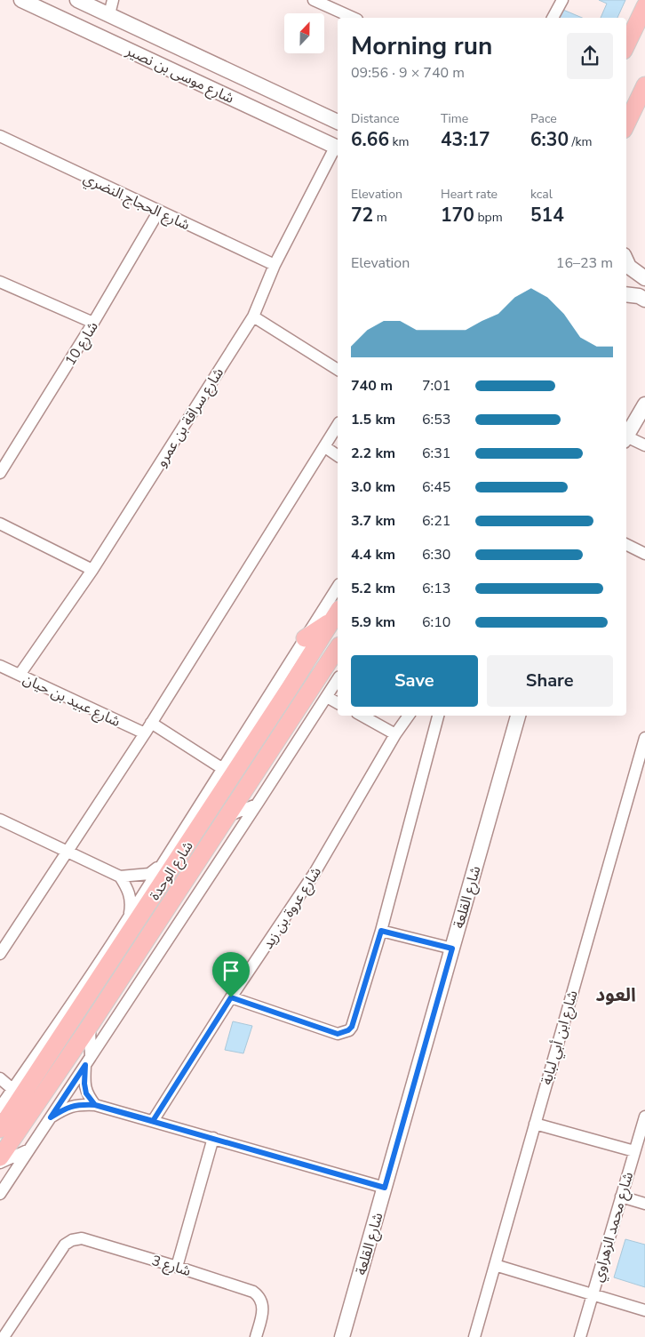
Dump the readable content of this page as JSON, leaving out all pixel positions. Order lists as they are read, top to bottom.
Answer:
{
  "streets": {
    "main road": ["شارع الوحدة"],
    "street": [
      "شارع موسى بن نصير",
      "شارع الحجاج النضري",
      "شارع 10",
      "شارع سراقة بن عمرو",
      "شارع عبيد بن حيان",
      "شارع القلعة",
      "شارع عروة بن زيد",
      "شارع ابن أبي لبابة",
      "شارع محمد الزهراوي",
      "شارع 3"
    ]
  },
  "crossings": [
    ["شارع موسى بن نصير", "شارع سراقة بن عمرو"],
    ["شارع الحجاج النضري", "شارع 10"],
    ["شارع الحجاج النضري", "شارع سراقة بن عمرو"],
    ["شارع سراقة بن عمرو", "شارع عبيد بن حيان"]
  ],
  "districts": ["العود"],
  "north": "top",
  "page": {
    "heading": ["Morning run", "09:56 · 9 × 740 m"],
    "stats": [
      ["Distance", "6.66 km"],
      ["Time", "43:17"],
      ["Pace", "6:30 /km"],
      ["Elevation", "72 m"],
      ["Heart rate", "170 bpm"],
      ["kcal", "514"]
    ],
    "chart": ["Elevation", "16–23 m"],
    "list": [
      {
        "name": "740 m",
        "note": "7:01"
      },
      {
        "name": "1.5 km",
        "note": "6:53"
      },
      {
        "name": "2.2 km",
        "note": "6:31"
      },
      {
        "name": "3.0 km",
        "note": "6:45"
      },
      {
        "name": "3.7 km",
        "note": "6:21"
      },
      {
        "name": "4.4 km",
        "note": "6:30"
      },
      {
        "name": "5.2 km",
        "note": "6:13"
      },
      {
        "name": "5.9 km",
        "note": "6:10"
      }
    ],
    "buttons": ["Save", "Share"]
  }
}
